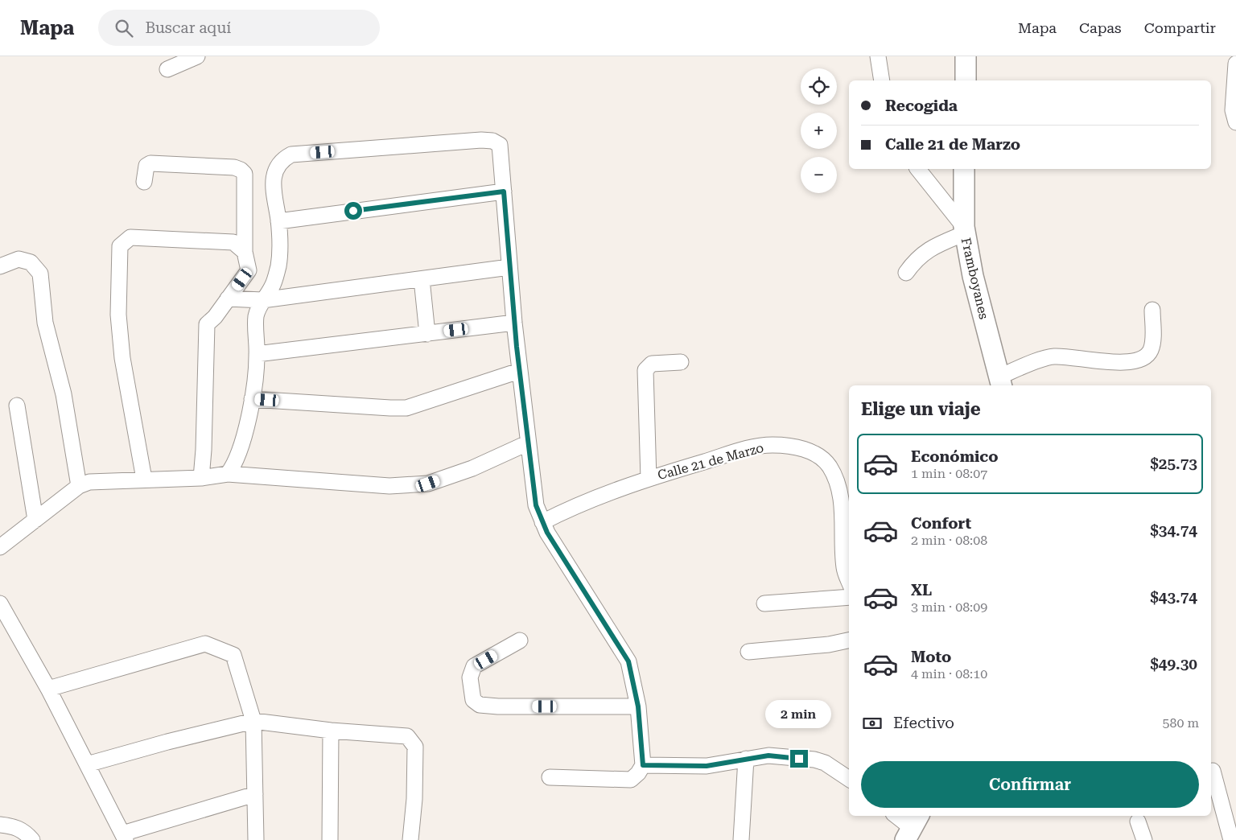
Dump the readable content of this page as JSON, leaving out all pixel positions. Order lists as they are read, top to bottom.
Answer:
{
  "streets": {
    "main road": ["Framboyanes"],
    "street": ["Calle 21 de Marzo"]
  },
  "page": {
    "header": "Mapa",
    "search": "Buscar aquí",
    "nav": ["Mapa", "Capas", "Compartir"],
    "map_buttons": ["+", "−"],
    "banner": ["Recogida", "Calle 21 de Marzo"],
    "heading": "Elige un viaje",
    "list": [
      {
        "name": "Económico",
        "note": "1 min · 08:07",
        "value": "$25.73"
      },
      {
        "name": "Confort",
        "note": "2 min · 08:08",
        "value": "$34.74"
      },
      {
        "name": "XL",
        "note": "3 min · 08:09",
        "value": "$43.74"
      },
      {
        "name": "Moto",
        "note": "4 min · 08:10",
        "value": "$49.30"
      }
    ],
    "bubble": "2 min",
    "pay": ["Efectivo", "580 m"],
    "buttons": "Confirmar"
  }
}
